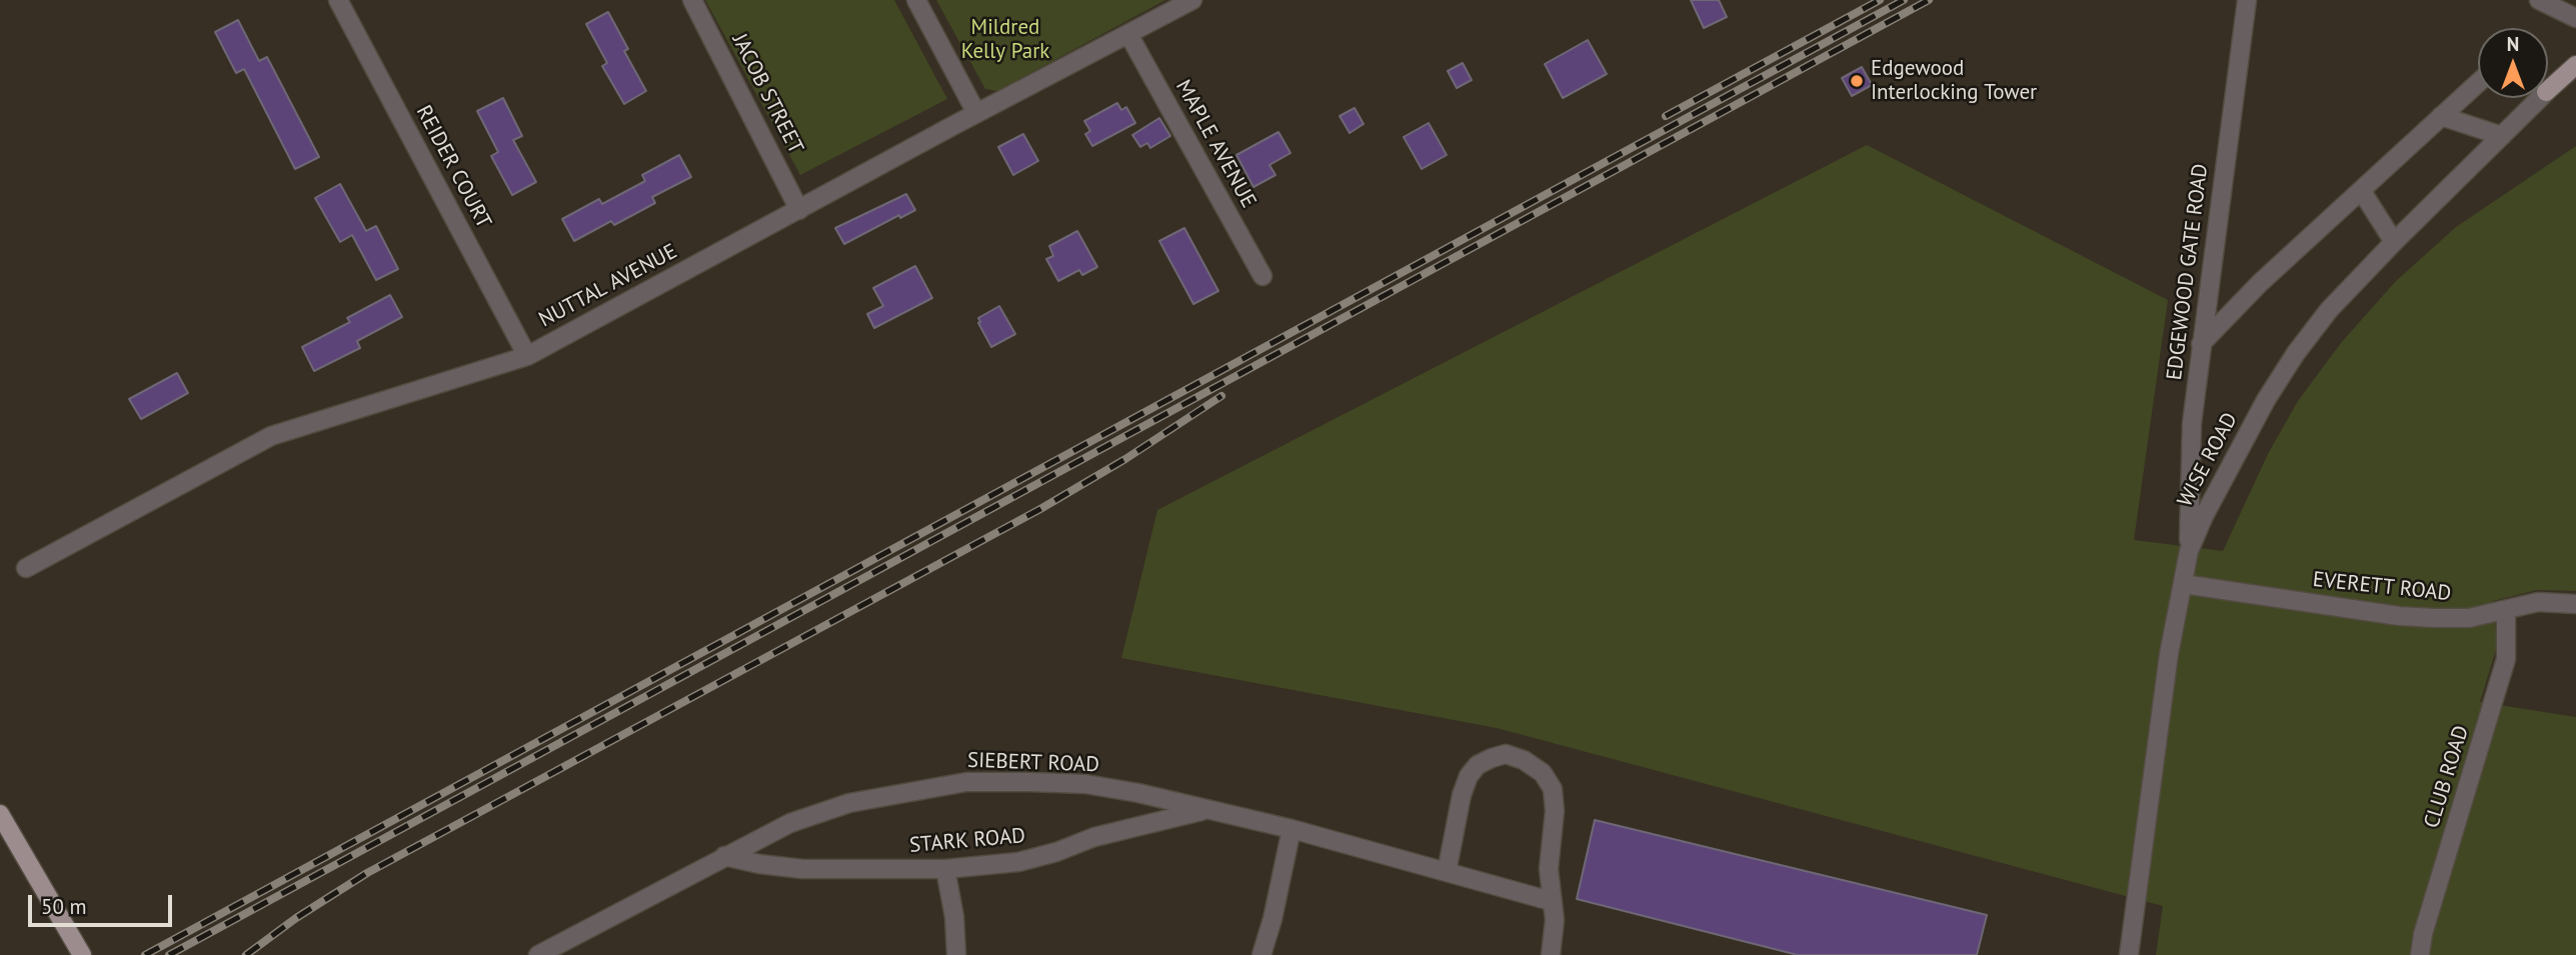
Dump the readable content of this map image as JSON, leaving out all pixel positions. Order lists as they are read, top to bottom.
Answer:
{
  "streets": {
    "street": [
      "JACOB STREET",
      "MAPLE AVENUE",
      "REIDER COURT",
      "EDGEWOOD GATE ROAD",
      "NUTTAL AVENUE",
      "WISE ROAD",
      "EVERETT ROAD",
      "SIEBERT ROAD",
      "CLUB ROAD",
      "STARK ROAD"
    ]
  },
  "crossings": [
    ["JACOB STREET", "NUTTAL AVENUE"],
    ["MAPLE AVENUE", "NUTTAL AVENUE"],
    ["REIDER COURT", "NUTTAL AVENUE"],
    ["EDGEWOOD GATE ROAD", "WISE ROAD"],
    ["WISE ROAD", "EVERETT ROAD"],
    ["EVERETT ROAD", "CLUB ROAD"],
    ["SIEBERT ROAD", "STARK ROAD"]
  ],
  "parks": ["Mildred Kelly Park"],
  "places": ["Edgewood Interlocking Tower"],
  "scale_bar": "50 m",
  "north": "top"
}
